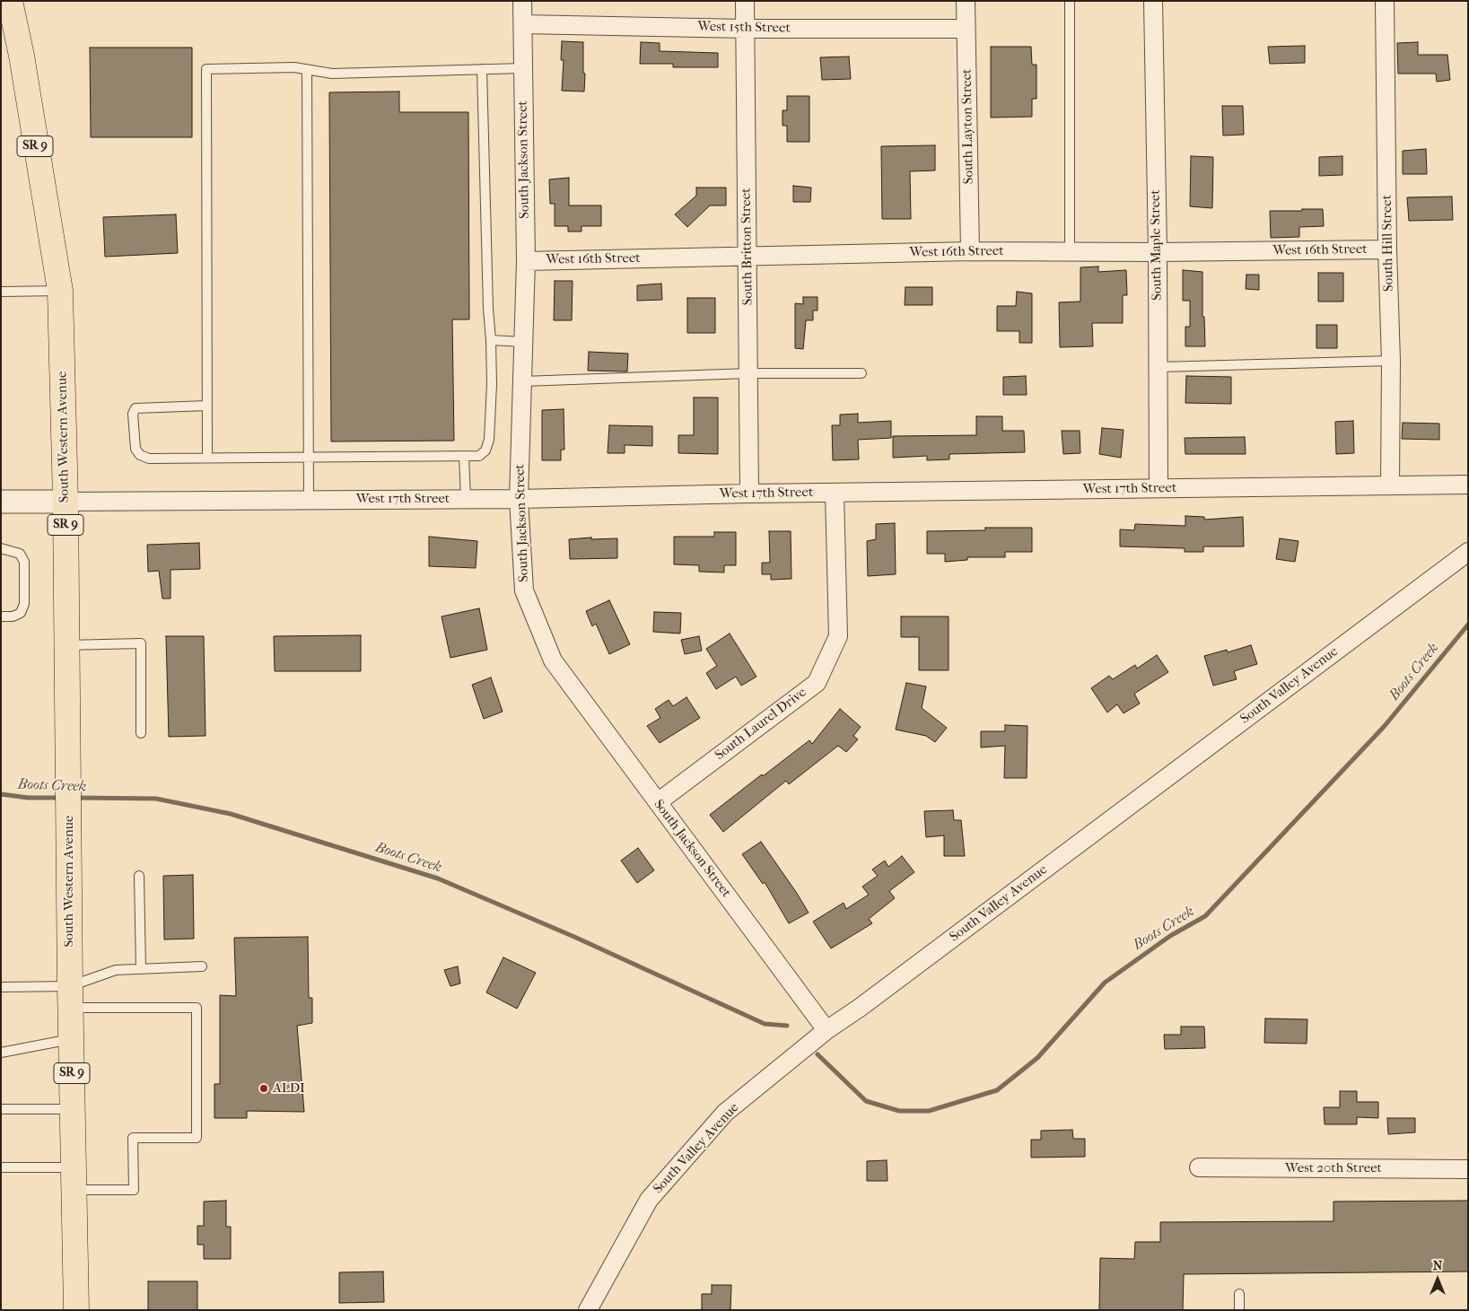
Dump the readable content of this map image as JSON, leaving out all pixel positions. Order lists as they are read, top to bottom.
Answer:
{
  "streets": {
    "highway": ["SR 9", "South Western Avenue"],
    "street": [
      "West 15th Street",
      "South Layton Street",
      "South Jackson Street",
      "South Hill Street",
      "South Maple Street",
      "South Britton Street",
      "West 16th Street",
      "West 17th Street",
      "South Valley Avenue",
      "South Laurel Drive",
      "West 20th Street"
    ]
  },
  "crossings": [
    ["West 15th Street", "South Layton Street"],
    ["West 15th Street", "South Jackson Street"],
    ["West 15th Street", "South Britton Street"],
    ["South Layton Street", "West 16th Street"],
    ["SR 9", "South Western Avenue"],
    ["South Jackson Street", "West 16th Street"],
    ["South Jackson Street", "West 17th Street"],
    ["South Jackson Street", "South Valley Avenue"],
    ["South Jackson Street", "South Laurel Drive"],
    ["South Hill Street", "West 16th Street"],
    ["South Hill Street", "West 17th Street"],
    ["South Maple Street", "West 16th Street"],
    ["South Maple Street", "West 17th Street"],
    ["South Britton Street", "West 16th Street"],
    ["South Britton Street", "West 17th Street"],
    ["South Western Avenue", "West 17th Street"],
    ["West 17th Street", "South Laurel Drive"]
  ],
  "water": ["Boots Creek"],
  "places": ["ALDI"],
  "north": "top"
}
